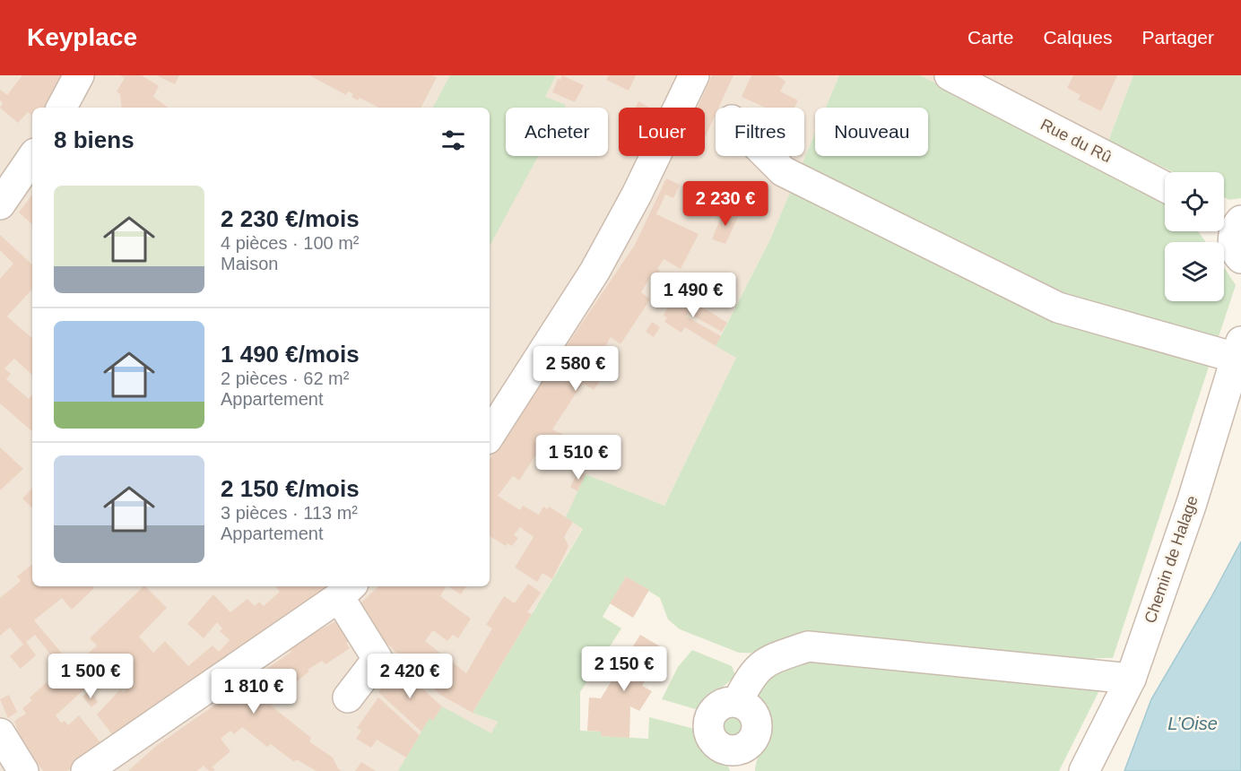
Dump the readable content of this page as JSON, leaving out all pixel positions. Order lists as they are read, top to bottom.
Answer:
{
  "streets": {
    "street": ["Rue du Rû", "Chemin de Halage"]
  },
  "water": ["L’Oise"],
  "page": {
    "header": "Keyplace",
    "nav": ["Carte", "Calques", "Partager"],
    "chip": [
      "Acheter",
      "Louer",
      "Filtres",
      "Nouveau"
    ],
    "heading": "8 biens",
    "list": [
      {
        "name": "2 230 €/mois",
        "note": "4 pièces · 100 m² · Maison"
      },
      {
        "name": "1 490 €/mois",
        "note": "2 pièces · 62 m² · Appartement"
      },
      {
        "name": "2 150 €/mois",
        "note": "3 pièces · 113 m² · Appartement"
      }
    ],
    "price": [
      "2 230 €",
      "1 490 €",
      "2 580 €",
      "1 510 €",
      "2 150 €",
      "1 500 €",
      "2 420 €",
      "1 810 €"
    ]
  }
}
